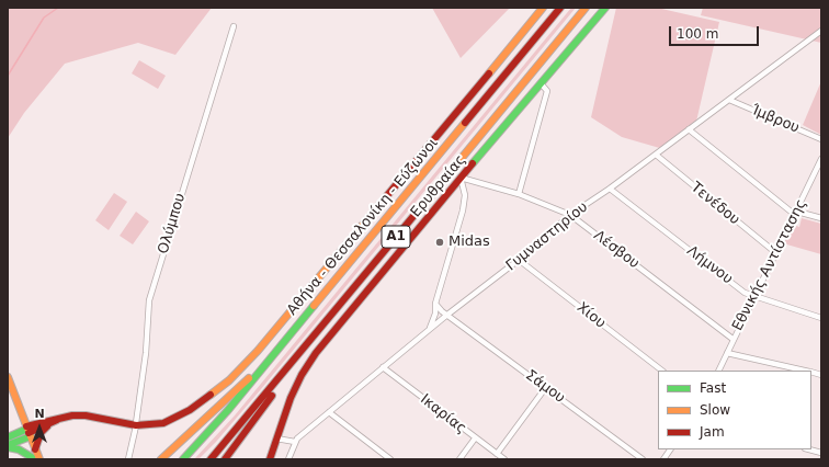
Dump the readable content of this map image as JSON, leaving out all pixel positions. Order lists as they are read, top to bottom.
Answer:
{
  "streets": {
    "main road": ["Ερυθραίας", "Αθήνα - Θεσσαλονίκη - Εύζωνοι", "Α1"],
    "street": [
      "Ίμβρου",
      "Τενέδου",
      "Ολύμπου",
      "Γυμναστηρίου",
      "Λέσβου",
      "Λήμνου",
      "Εθνικής Αντίστασης",
      "Χίου",
      "Σάμου",
      "Ικαρίας"
    ]
  },
  "crossings": [
    ["Ίμβρου", "Γυμναστηρίου"],
    ["Ερυθραίας", "Λέσβου"],
    ["Τενέδου", "Γυμναστηρίου"],
    ["Τενέδου", "Εθνικής Αντίστασης"],
    ["Γυμναστηρίου", "Λέσβου"],
    ["Γυμναστηρίου", "Λήμνου"],
    ["Γυμναστηρίου", "Χίου"],
    ["Γυμναστηρίου", "Σάμου"],
    ["Γυμναστηρίου", "Ικαρίας"],
    ["Λέσβου", "Εθνικής Αντίστασης"],
    ["Λήμνου", "Εθνικής Αντίστασης"]
  ],
  "places": ["Midas"],
  "legend": ["Fast", "Slow", "Jam"],
  "scale_bar": "100 m",
  "north": "top"
}
